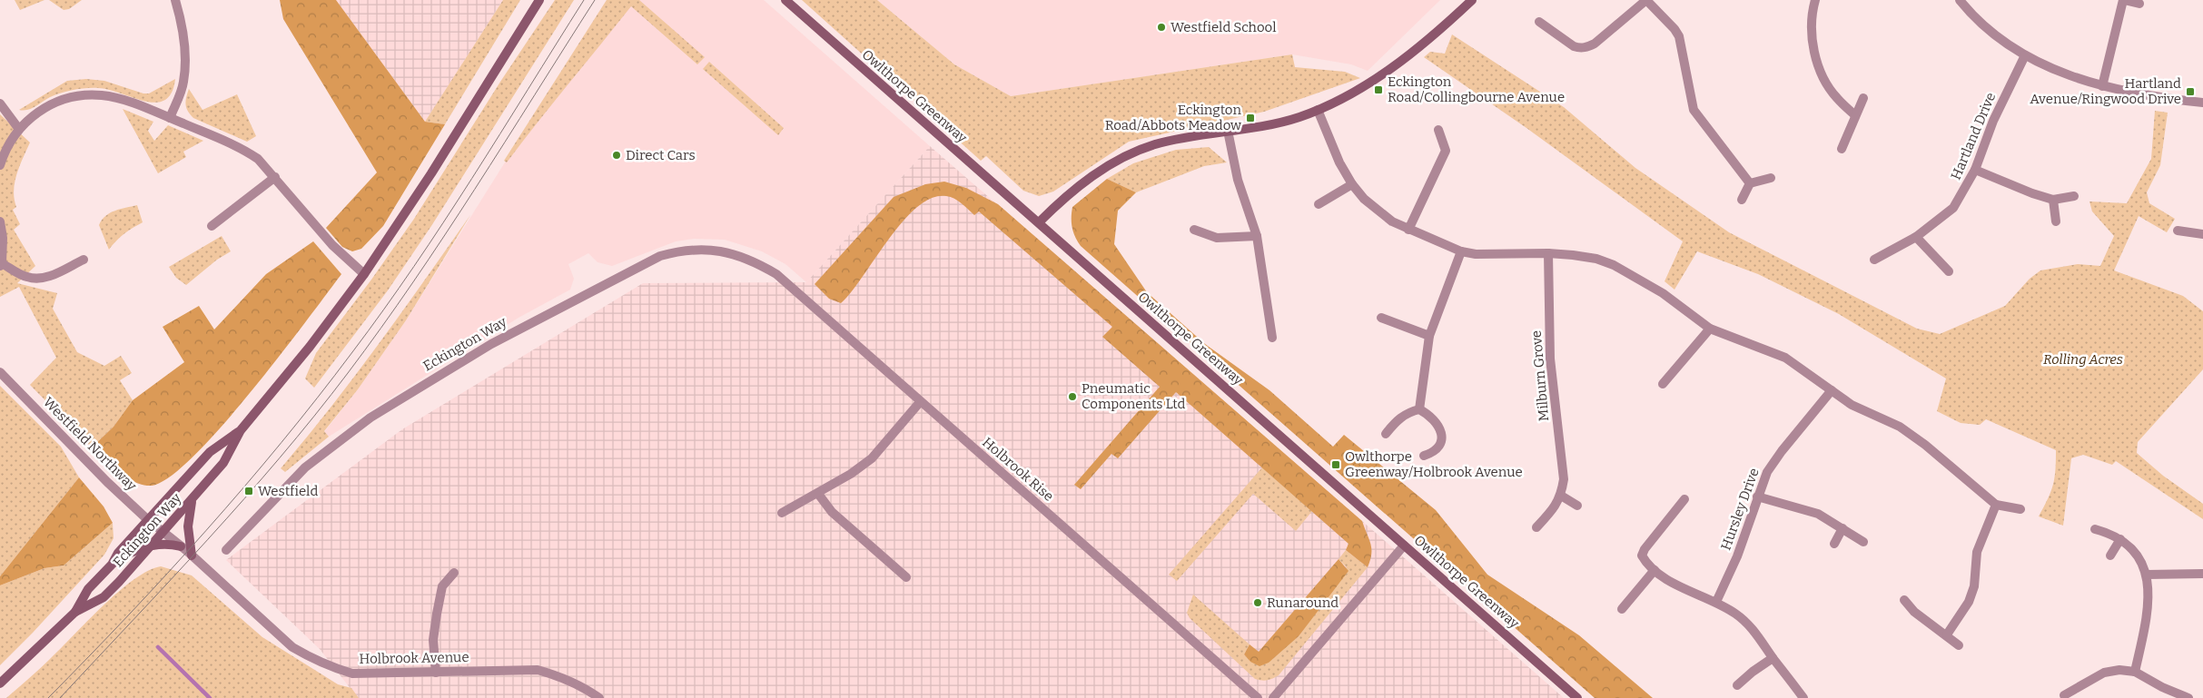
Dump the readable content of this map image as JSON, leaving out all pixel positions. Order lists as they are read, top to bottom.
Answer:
{
  "streets": {
    "street": [
      "Owlthorpe Greenway",
      "Hartland Drive",
      "Eckington Way",
      "Milburn Grove",
      "Westfield Northway",
      "Holbrook Rise",
      "Hursley Drive",
      "Holbrook Avenue"
    ]
  },
  "crossings": [
    ["Eckington Way", "Westfield Northway"],
    ["Eckington Way", "Holbrook Rise"],
    ["Eckington Way", "Holbrook Avenue"],
    ["Westfield Northway", "Holbrook Avenue"]
  ],
  "parks": ["Rolling Acres"],
  "places": {
    "other": [
      "Westfield School",
      "Direct Cars",
      "Pneumatic Components Ltd",
      "Runaround"
    ],
    "transit": [
      "Eckington Road/Collingbourne Avenue",
      "Hartland Avenue/Ringwood Drive",
      "Eckington Road/Abbots Meadow",
      "Owlthorpe Greenway/Holbrook Avenue",
      "Westfield"
    ]
  }
}
